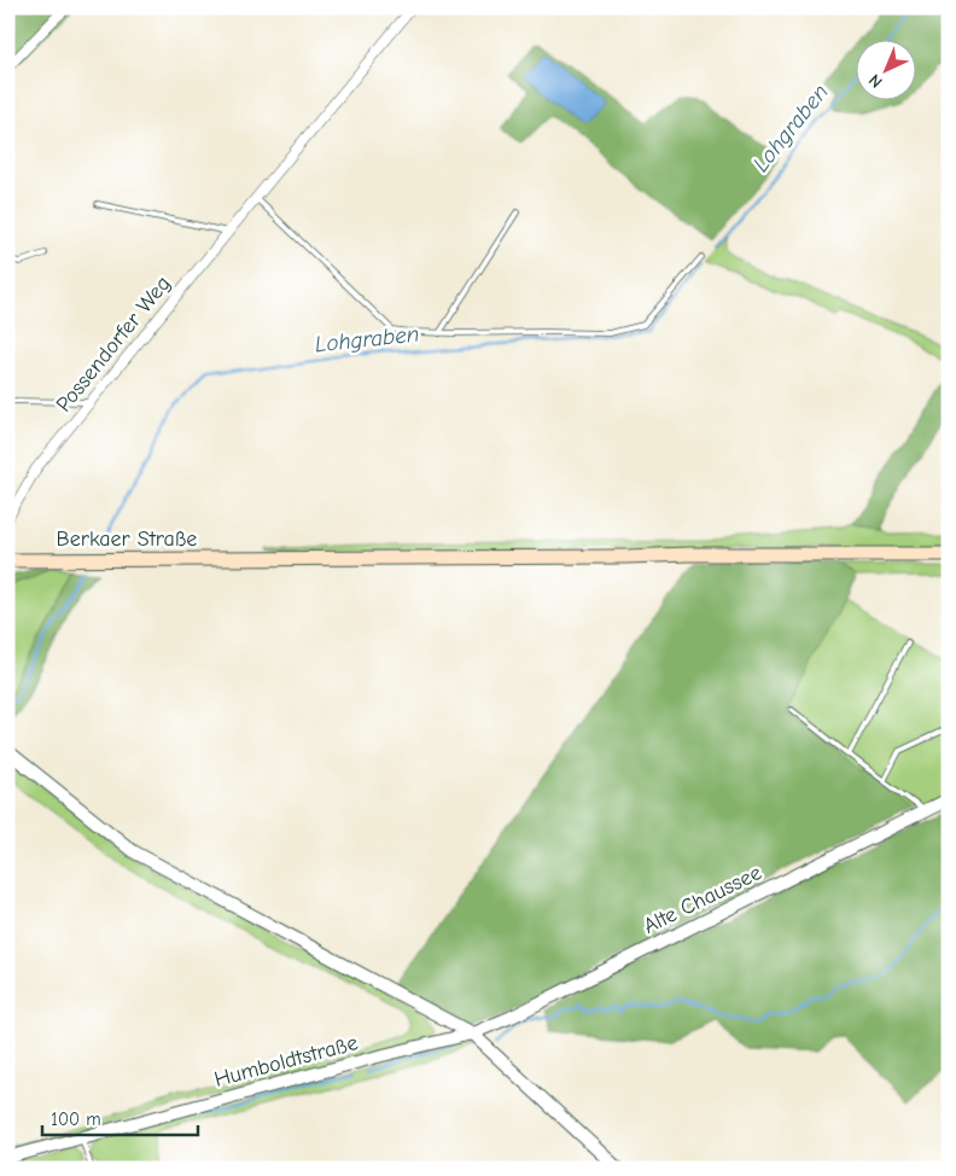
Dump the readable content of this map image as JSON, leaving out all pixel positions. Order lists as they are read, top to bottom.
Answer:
{
  "streets": {
    "main road": ["Berkaer Straße"],
    "street": ["Possendorfer Weg", "Alte Chaussee", "Humboldtstraße"]
  },
  "crossings": [
    ["Alte Chaussee", "Humboldtstraße"]
  ],
  "water": ["Lohgraben"],
  "scale_bar": "100 m",
  "north": "bottom left"
}
